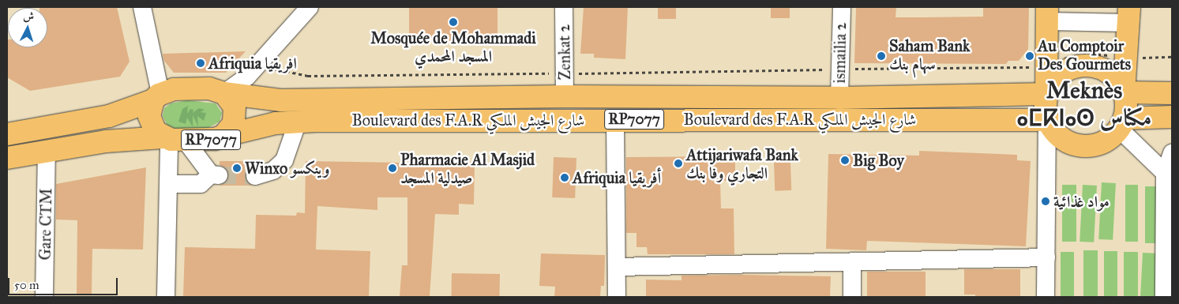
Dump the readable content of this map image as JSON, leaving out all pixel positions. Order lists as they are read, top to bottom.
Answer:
{
  "streets": {
    "main road": ["RP7077", "Boulevard des F.A.R شارع الجيش الملكي"],
    "street": ["Zenkat 2", "ismailia 2", "Gare CTM"]
  },
  "crossings": [
    ["Zenkat 2", "Boulevard des F.A.R شارع الجيش الملكي"],
    ["ismailia 2", "Boulevard des F.A.R شارع الجيش الملكي"],
    ["RP7077", "Boulevard des F.A.R شارع الجيش الملكي"],
    ["Boulevard des F.A.R شارع الجيش الملكي", "Gare CTM"]
  ],
  "districts": ["Meknès ⴰⵎⴽⵏⴰⵙ مكناس"],
  "places": [
    "Mosquée de Mohammadi المسجد المحمدي",
    "Saham Bank سهام بنك",
    "Au Comptoir Des Gourmets",
    "Afriquia افريقيا",
    "Big Boy",
    "Attijariwafa Bank التجاري وفا بنك",
    "Winxo وينكسو",
    "Pharmacie Al Masjid صيدلية المسجد",
    "Afriquia أفريقيا",
    "مواد غذائية"
  ],
  "scale_bar": "50 m",
  "north": "top"
}
